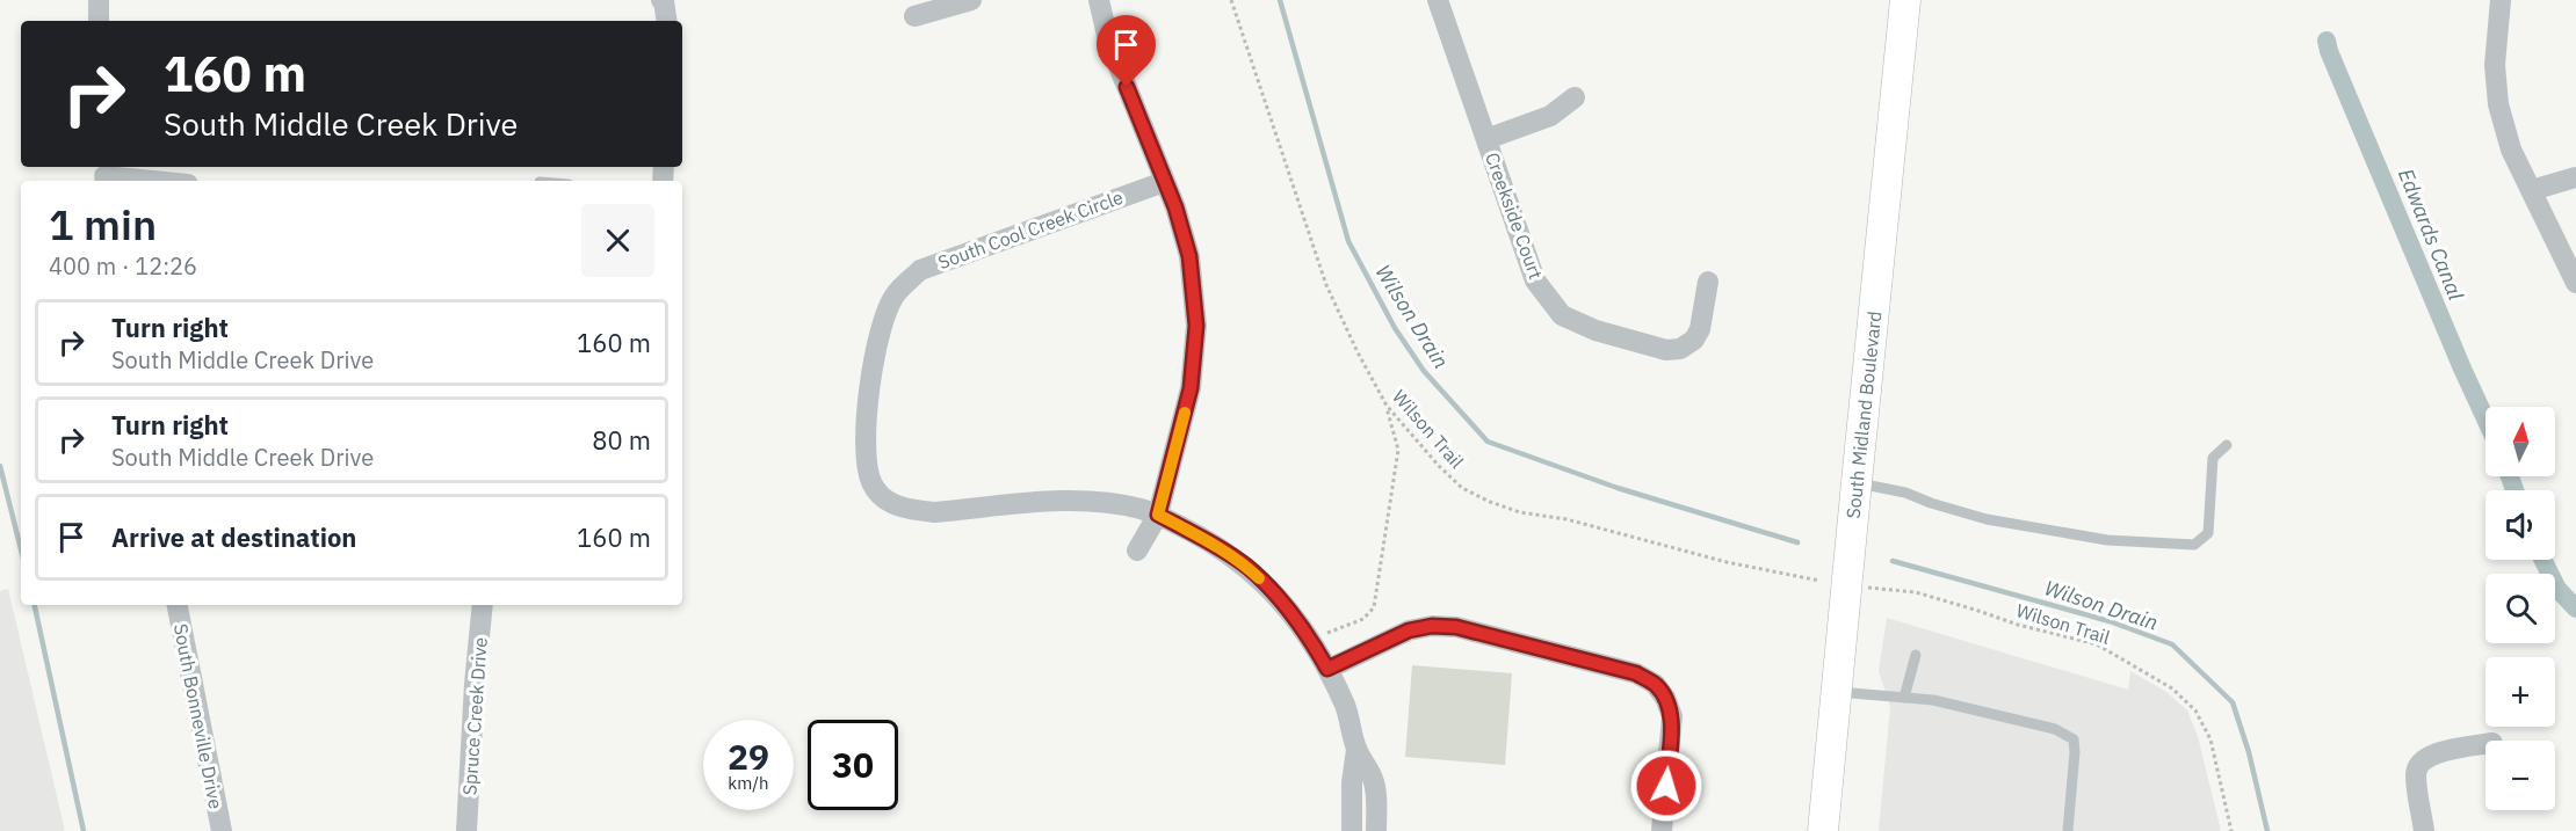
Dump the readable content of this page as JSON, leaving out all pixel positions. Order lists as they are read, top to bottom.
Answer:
{
  "streets": {
    "main road": ["South Midland Boulevard"],
    "street": [
      "Creekside Court",
      "South Cool Creek Circle",
      "South Bonneville Drive",
      "Spruce Creek Drive"
    ],
    "path": ["Wilson Trail"]
  },
  "water": ["Edwards Canal", "Wilson Drain"],
  "north": "top",
  "page": {
    "turn": ["160 m", "South Middle Creek Drive"],
    "heading": ["1 min", "400 m · 12:26"],
    "list": [
      {
        "name": "Turn right",
        "note": "South Middle Creek Drive",
        "value": "160 m"
      },
      {
        "name": "Turn right",
        "note": "South Middle Creek Drive",
        "value": "80 m"
      },
      {
        "name": "Arrive at destination",
        "value": "160 m"
      }
    ],
    "map_buttons": ["+", "−"],
    "speed": "29 km/h",
    "limit": "30"
  }
}
